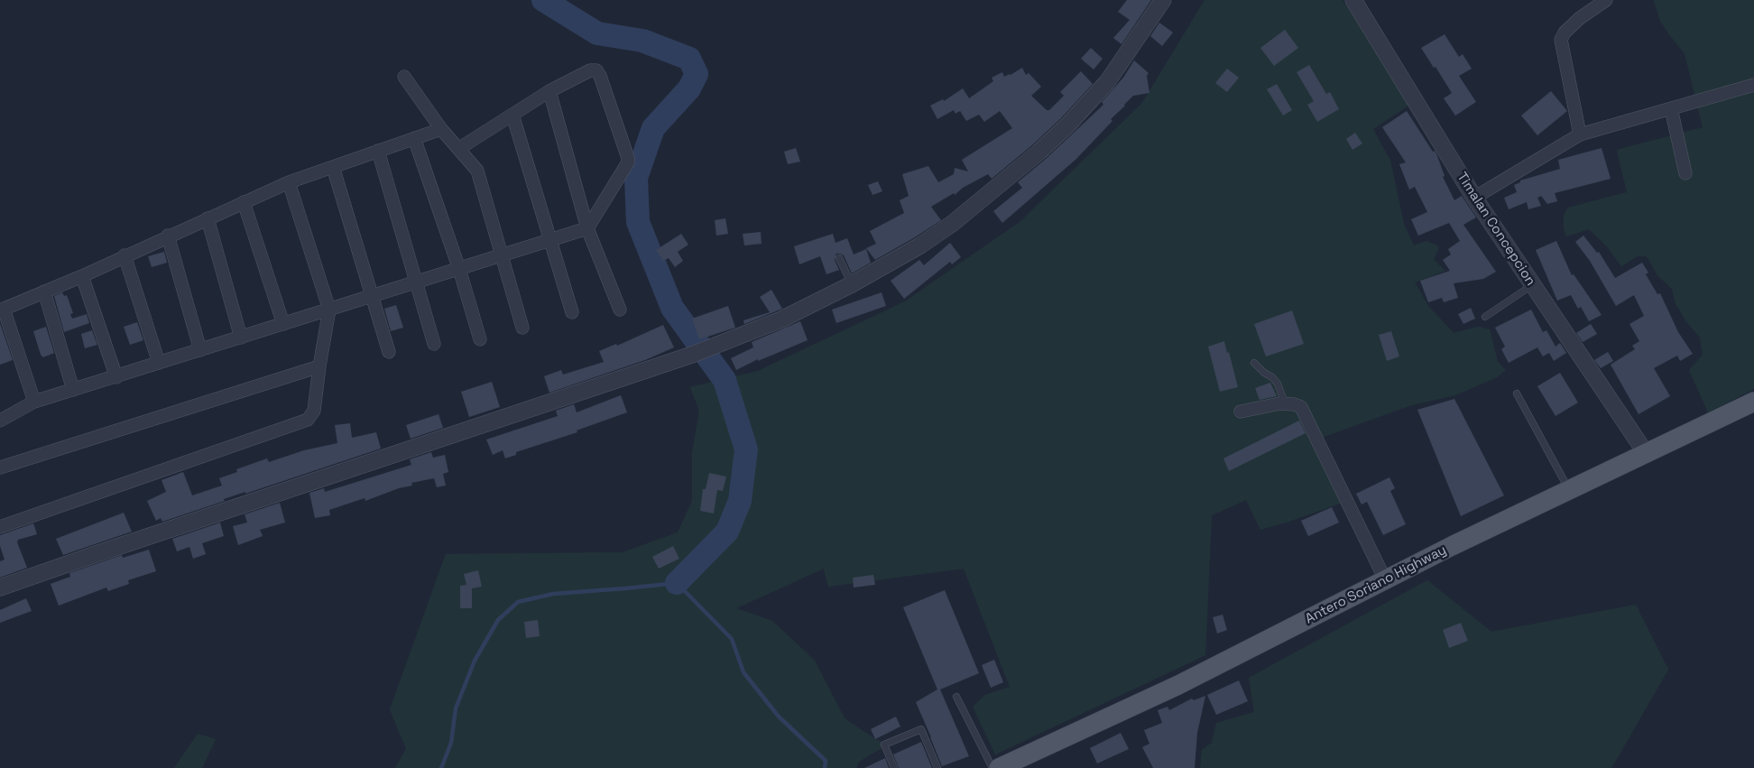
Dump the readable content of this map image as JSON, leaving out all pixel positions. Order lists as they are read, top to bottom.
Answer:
{
  "streets": {
    "main road": ["Antero Soriano Highway"],
    "street": ["Timalan Concepcion"]
  },
  "crossings": [
    ["Timalan Concepcion", "Antero Soriano Highway"]
  ]
}
